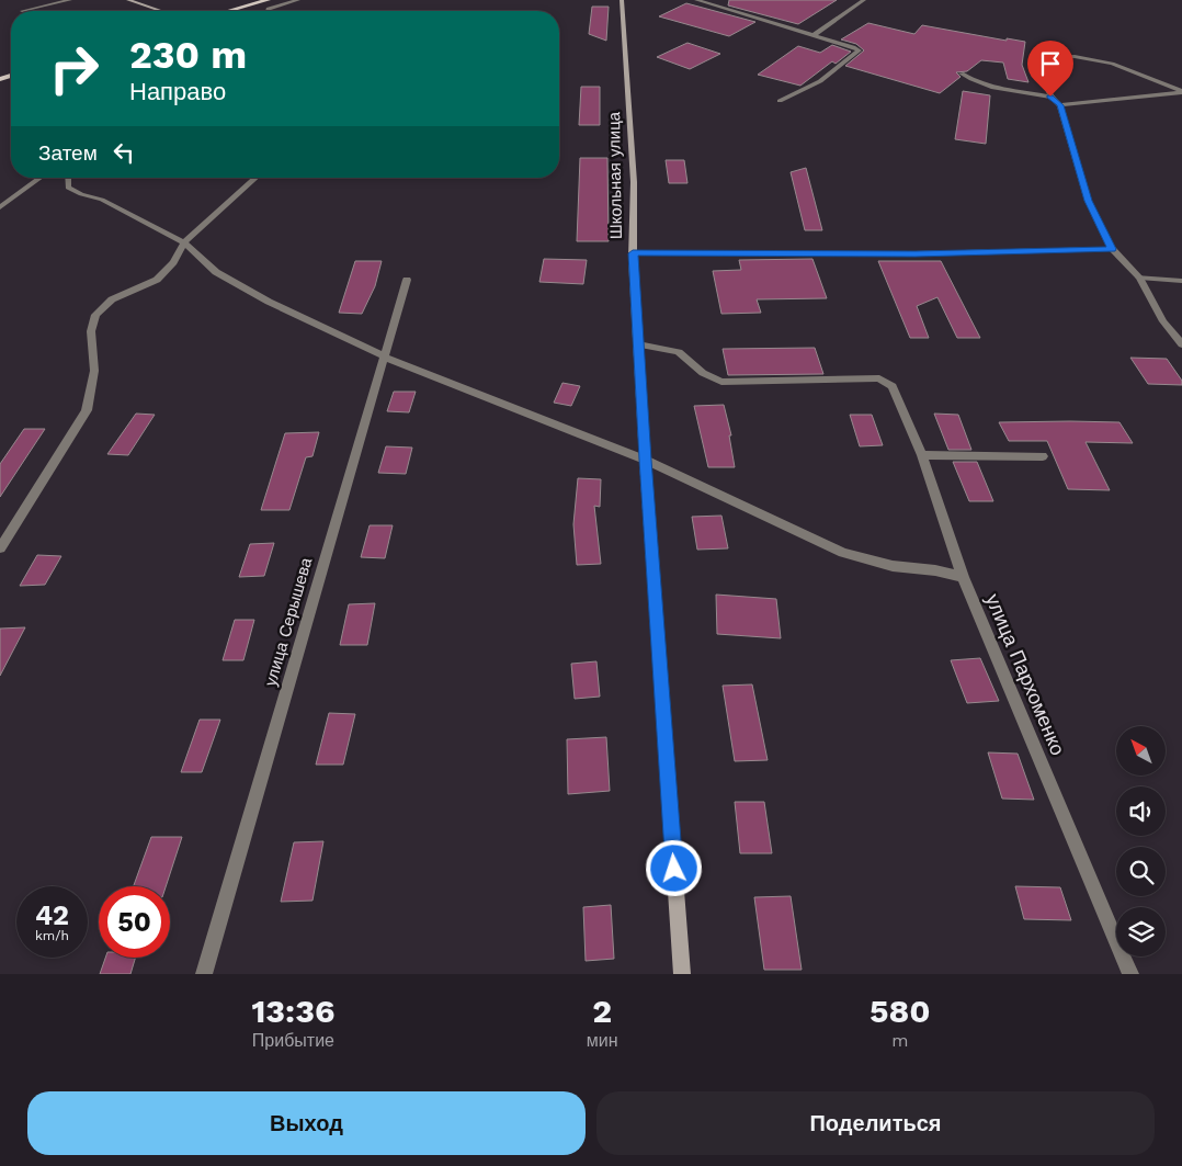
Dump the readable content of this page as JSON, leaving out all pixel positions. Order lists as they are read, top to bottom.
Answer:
{
  "streets": {
    "main road": ["Школьная улица"],
    "street": ["улица Серышева", "улица Пархоменко"]
  },
  "crossings": [
    ["Школьная улица", "улица Пархоменко"]
  ],
  "north": "top left",
  "page": {
    "turn": ["230 m", "Направо"],
    "then": "Затем",
    "speed": "42 km/h",
    "limit": "50",
    "eta": [
      "13:36",
      "Прибытие",
      "2",
      "мин",
      "580",
      "m"
    ],
    "buttons": ["Выход", "Поделиться"]
  }
}
